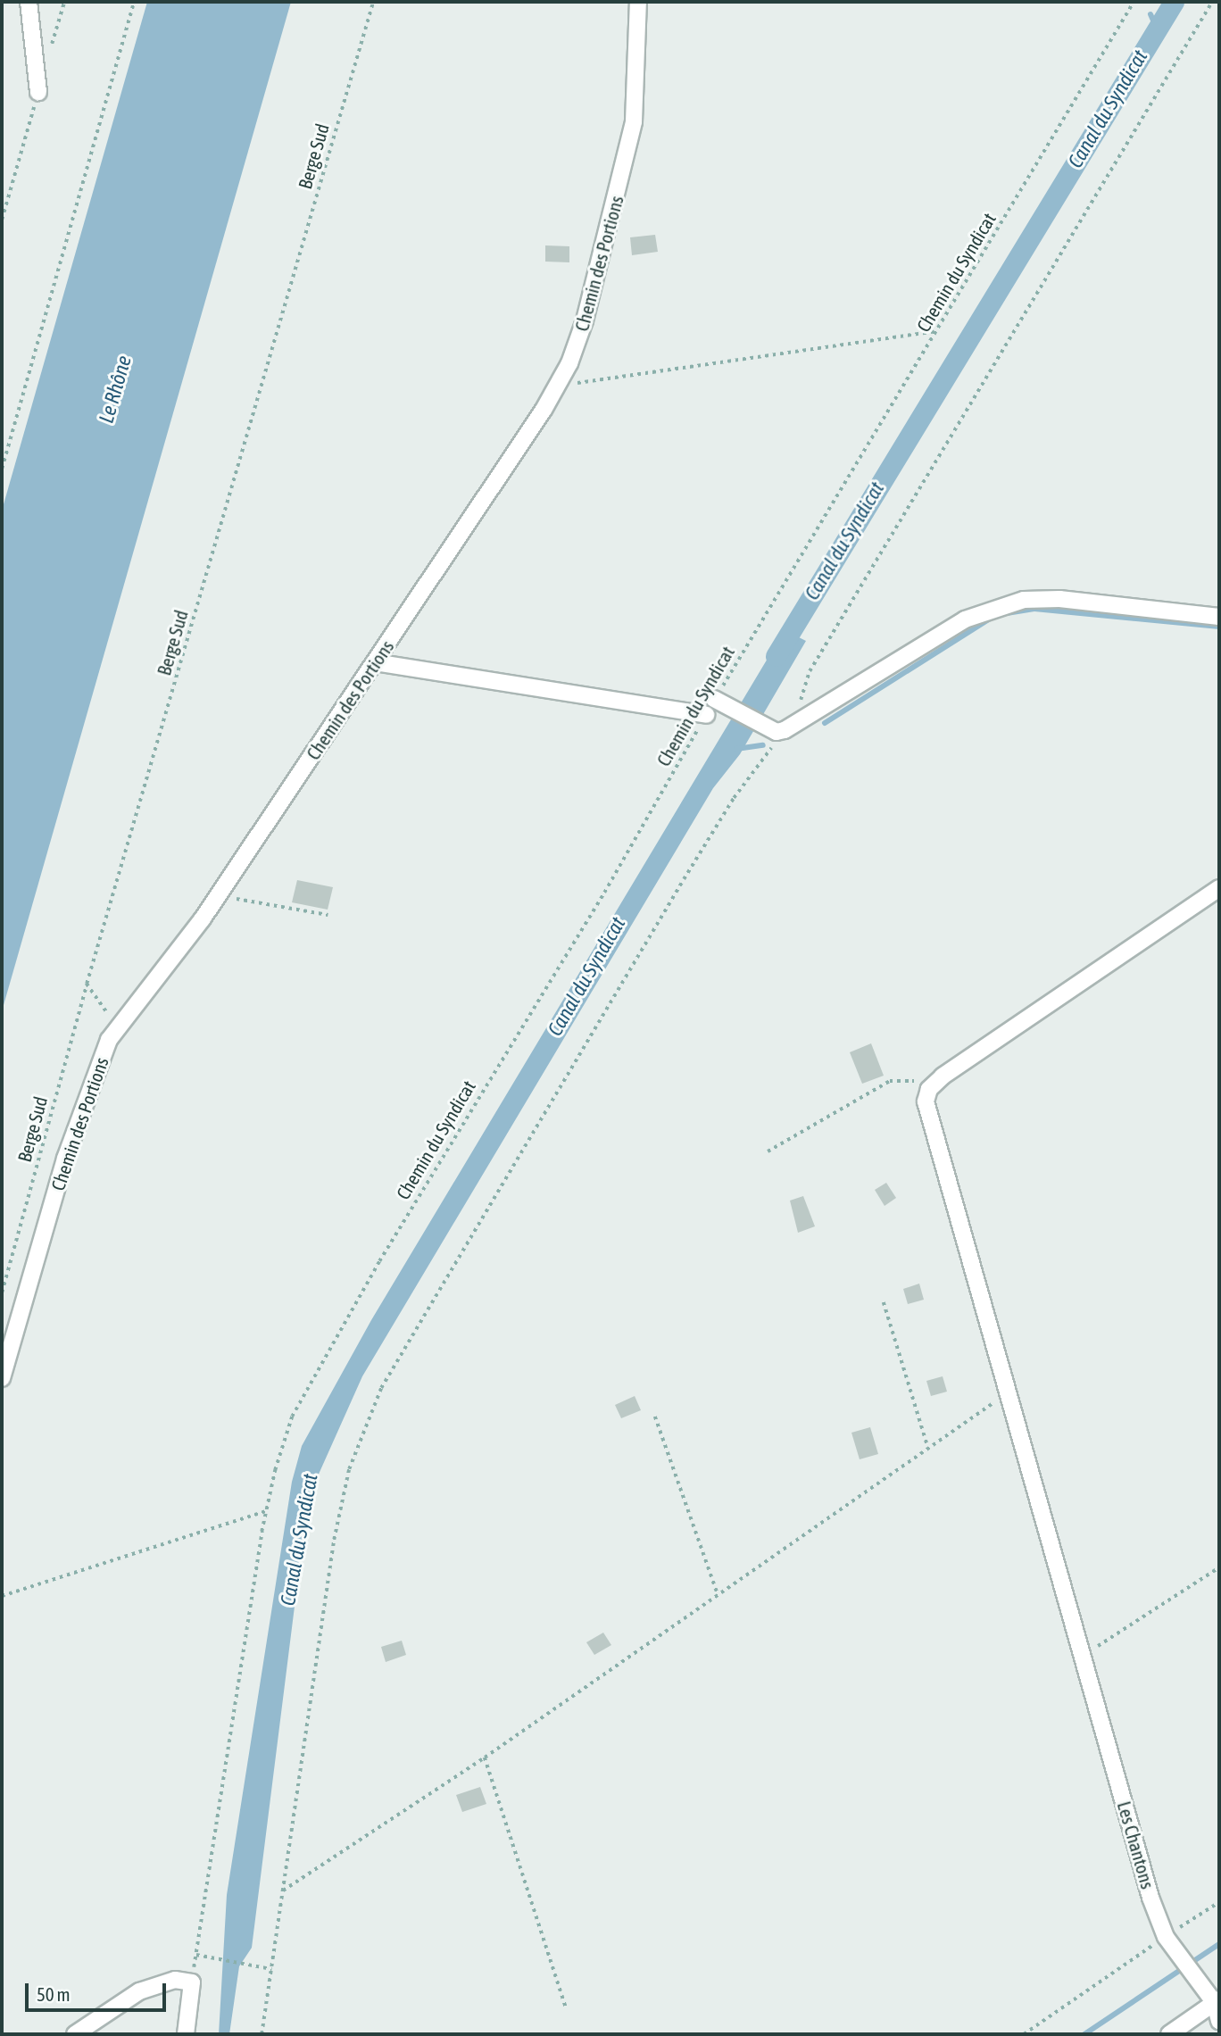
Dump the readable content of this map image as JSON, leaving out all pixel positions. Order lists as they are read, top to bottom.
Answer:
{
  "streets": {
    "street": ["Chemin des Portions", "Les Chantons"],
    "path": ["Berge Sud", "Chemin du Syndicat"]
  },
  "water": ["Canal du Syndicat", "Le Rhône"],
  "scale_bar": "50 m"
}
